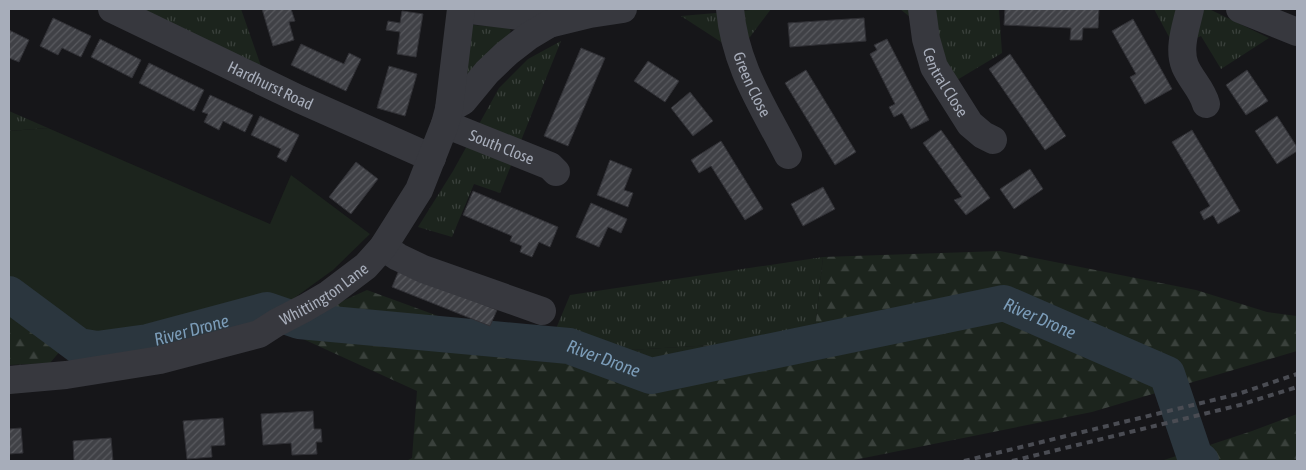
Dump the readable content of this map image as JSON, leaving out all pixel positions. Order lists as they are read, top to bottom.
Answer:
{
  "streets": {
    "street": [
      "Central Close",
      "Green Close",
      "Hardhurst Road",
      "South Close",
      "Whittington Lane"
    ]
  },
  "crossings": [
    ["Hardhurst Road", "Whittington Lane"],
    ["South Close", "Whittington Lane"]
  ],
  "water": ["River Drone"]
}
